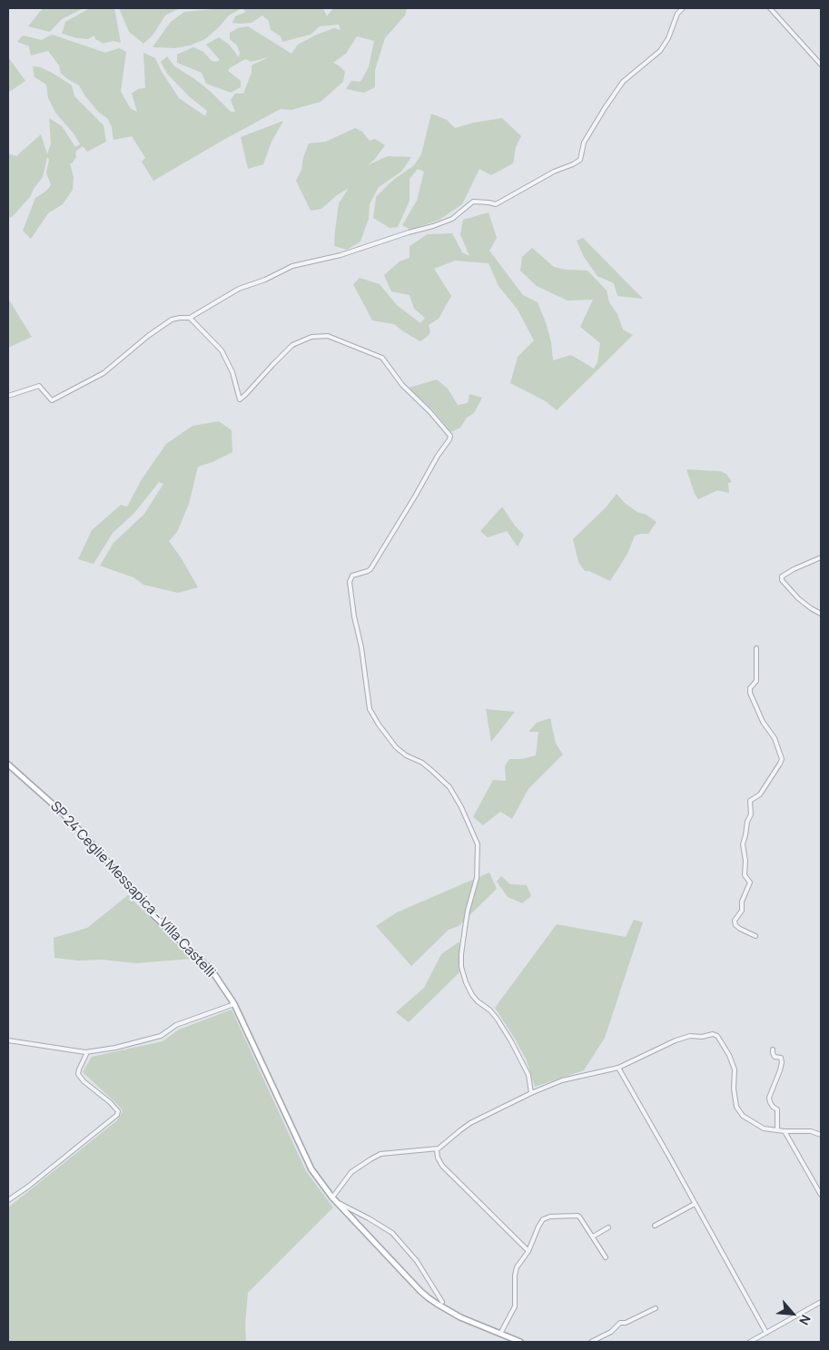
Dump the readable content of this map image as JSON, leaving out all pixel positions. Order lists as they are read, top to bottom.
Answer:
{
  "streets": {
    "main road": ["SP 24 Ceglie Messapica - Villa Castelli"]
  },
  "north": "bottom right"
}
